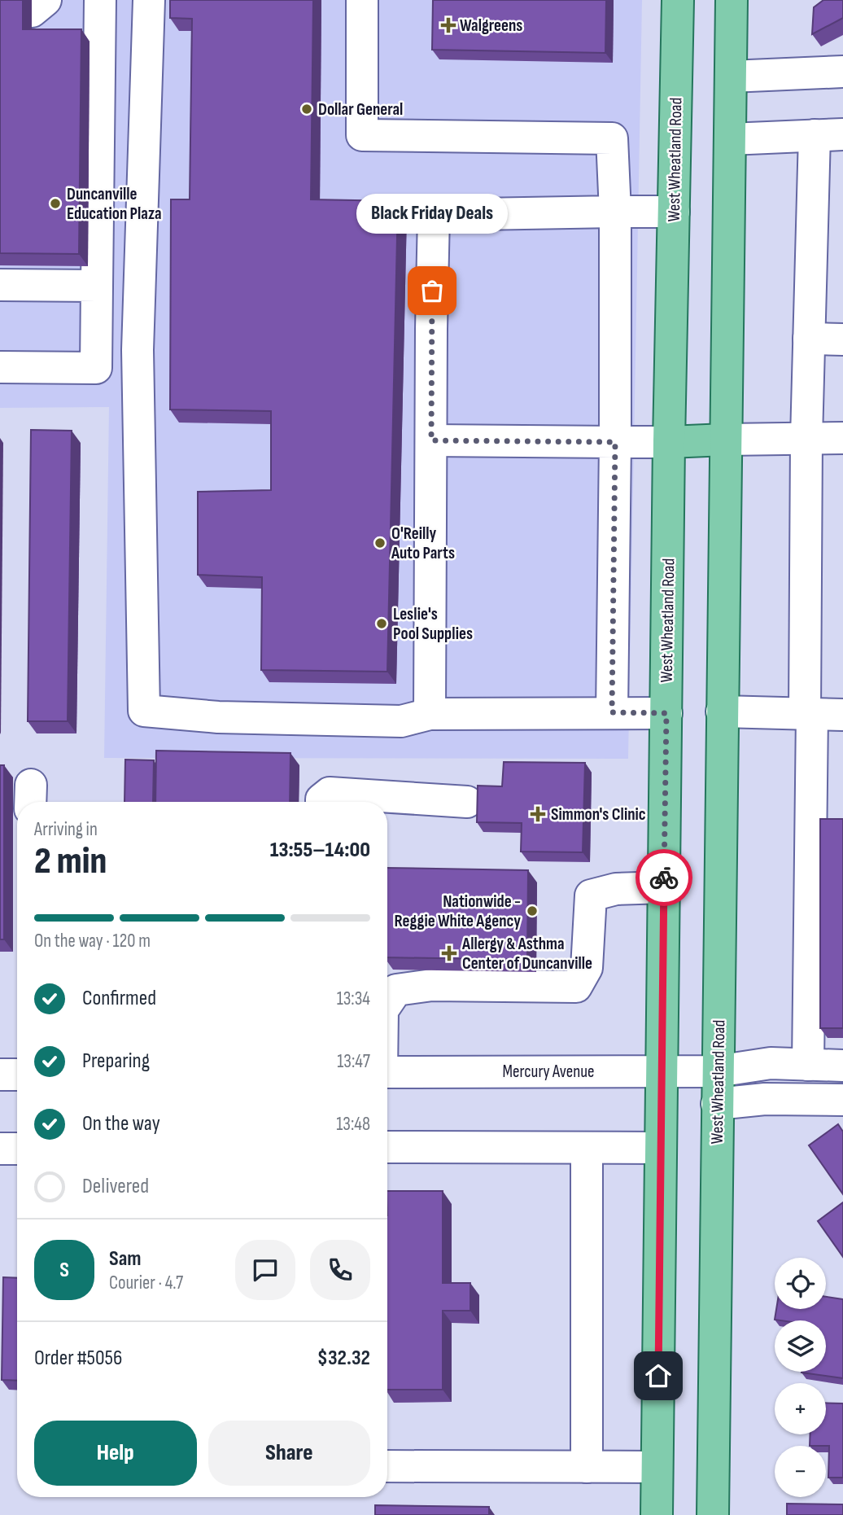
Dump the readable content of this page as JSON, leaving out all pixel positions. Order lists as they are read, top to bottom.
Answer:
{
  "streets": {
    "main road": ["West Wheatland Road"],
    "street": ["Mercury Avenue"]
  },
  "crossings": [
    ["West Wheatland Road", "Mercury Avenue"]
  ],
  "places": {
    "health": ["Walgreens", "Simmon's Clinic", "Allergy & Asthma Center of Duncanville"],
    "other": [
      "Dollar General",
      "Duncanville Education Plaza",
      "Black Friday Deals",
      "O'Reilly Auto Parts",
      "Leslie's Pool Supplies",
      "Nationwide - Reggie White Agency"
    ]
  },
  "page": {
    "bubble": "Black Friday Deals",
    "heading": ["2 min", "Arriving in", "13:55–14:00"],
    "panel": [
      "Sam",
      "Courier · 4.7",
      "Order #5056",
      "$32.32"
    ],
    "bar": "On the way · 120 m",
    "list": [
      ["Confirmed", "13:34"],
      ["Preparing", "13:47"],
      ["On the way", "13:48"],
      "Delivered"
    ],
    "round": "S",
    "map_buttons": ["+", "−"],
    "buttons": ["Help", "Share"]
  }
}
